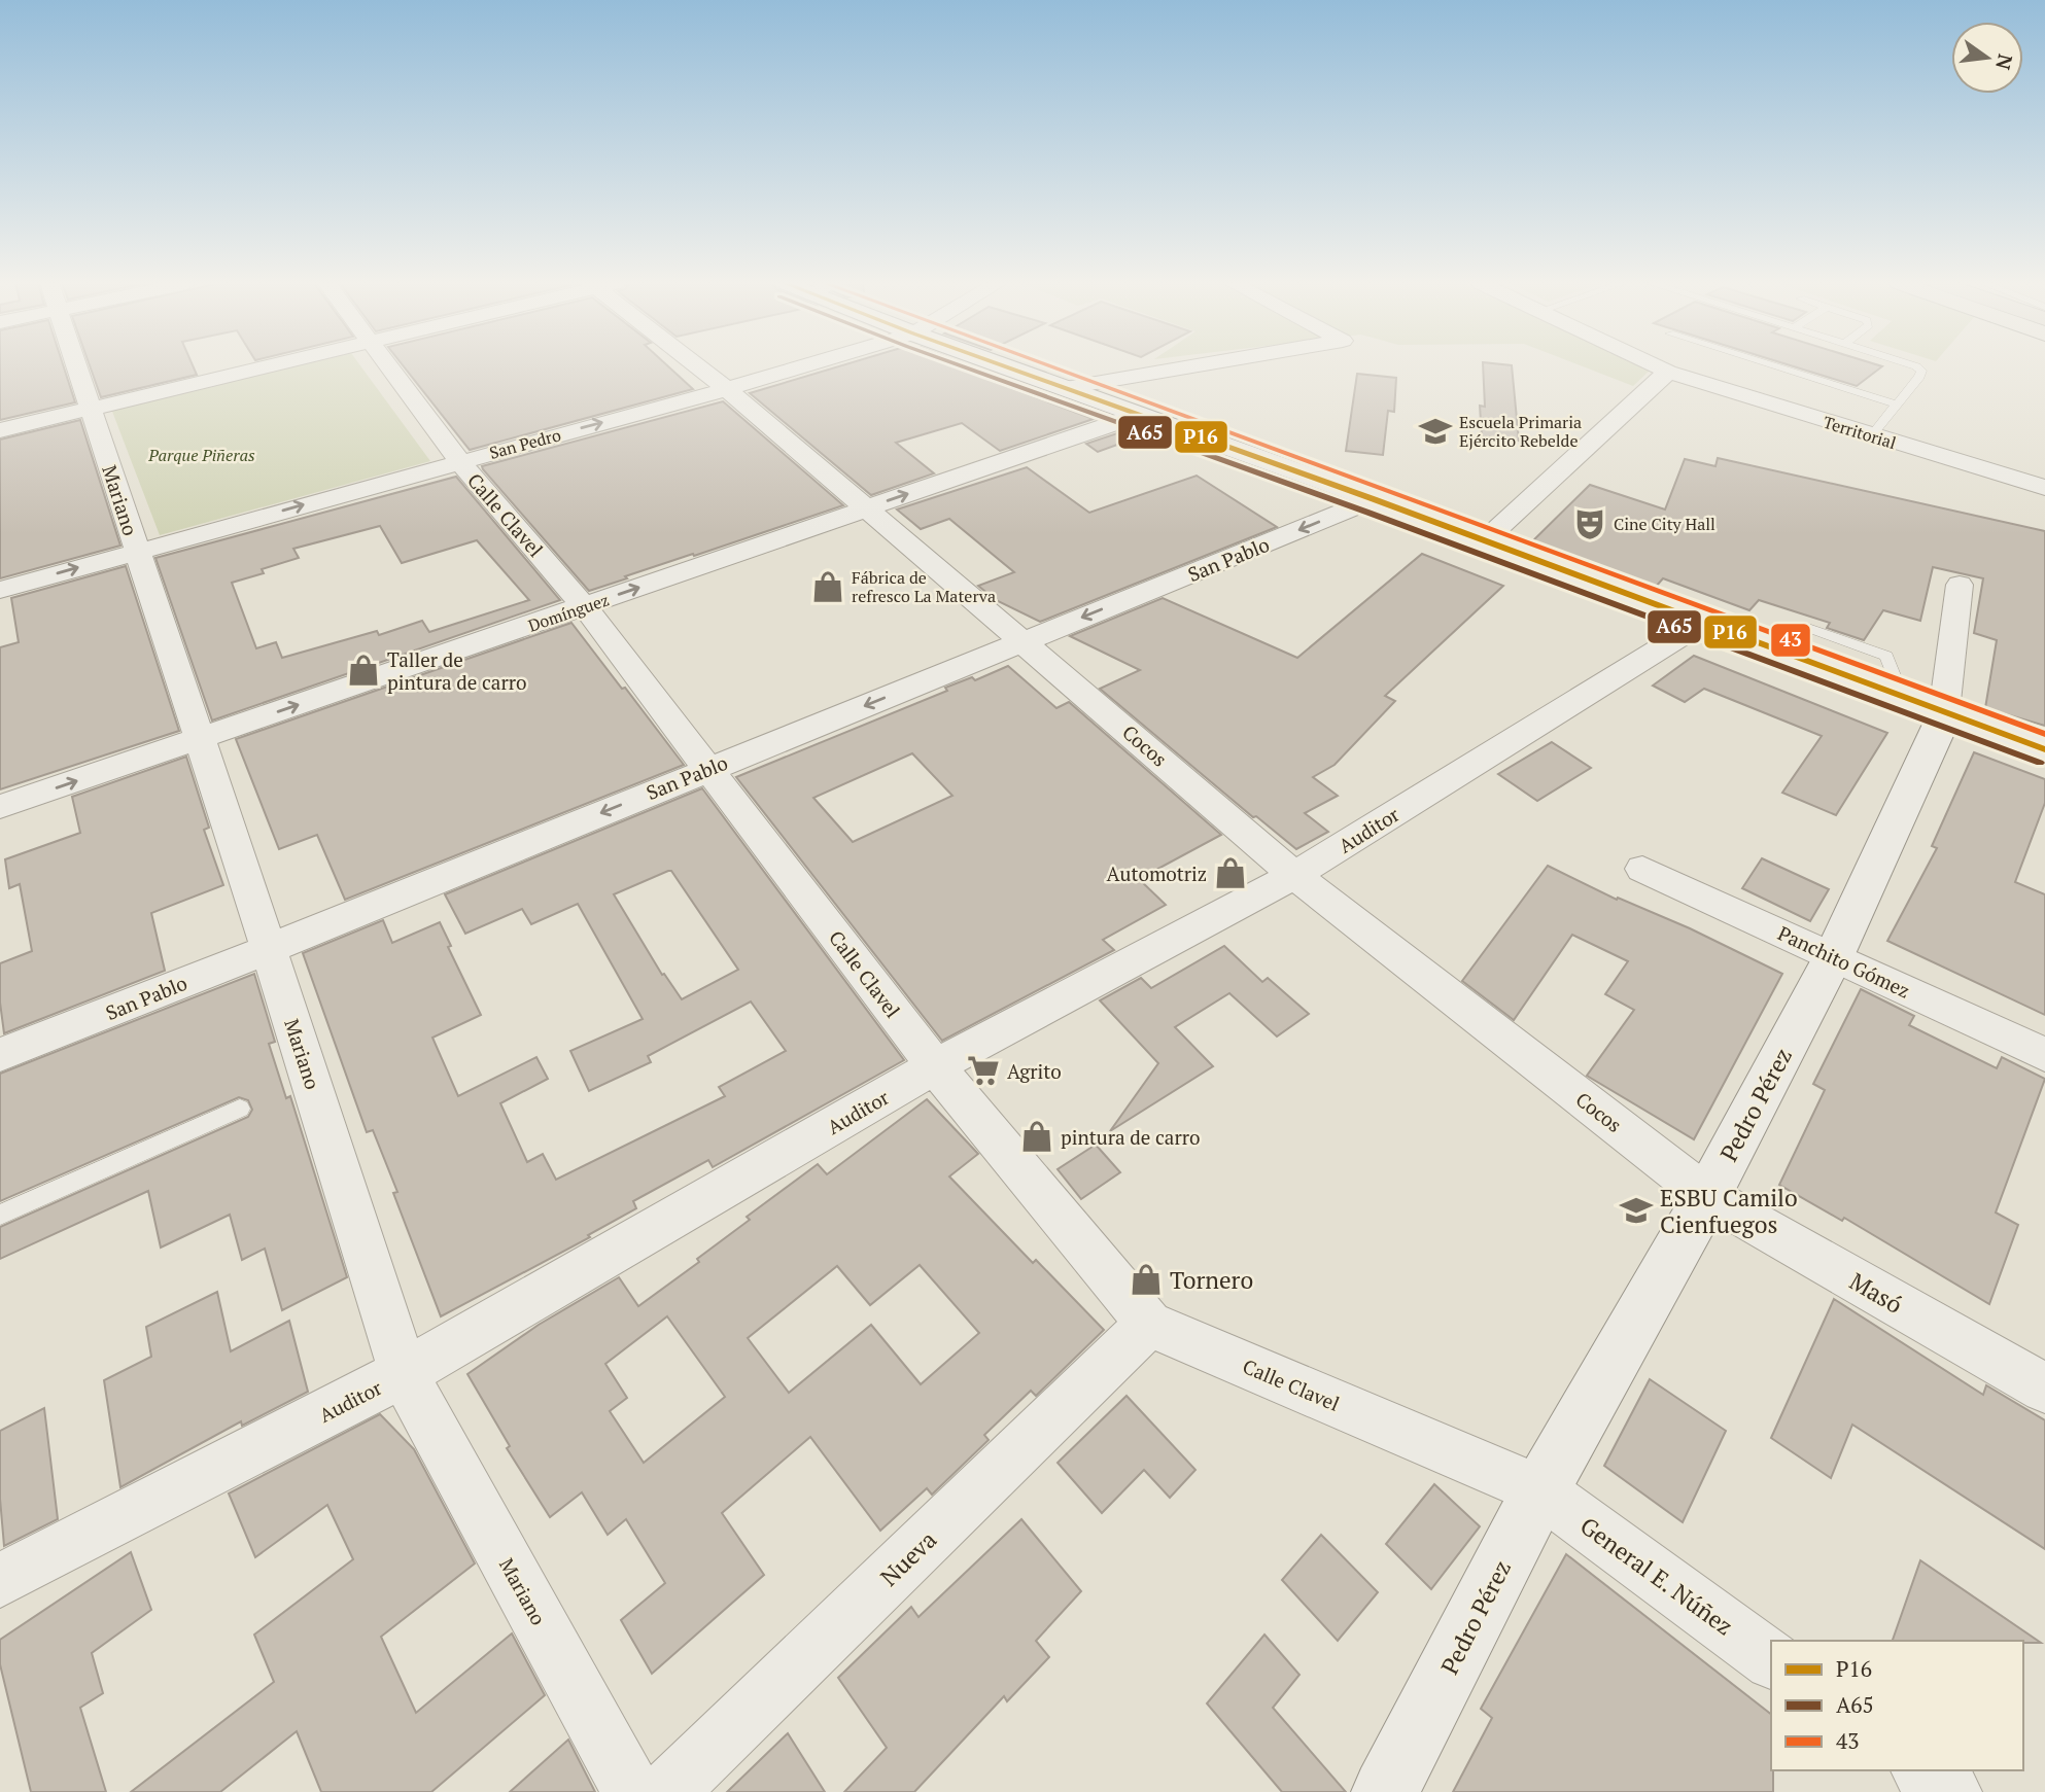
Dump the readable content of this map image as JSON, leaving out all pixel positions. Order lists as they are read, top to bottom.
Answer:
{
  "streets": {
    "main road": ["Pedro Pérez"],
    "street": [
      "Territorial",
      "San Pedro",
      "Mariano",
      "Calle Clavel",
      "San Pablo",
      "Domínguez",
      "Cocos",
      "Auditor",
      "Panchito Gómez",
      "Masó",
      "Nueva",
      "General E. Núñez"
    ]
  },
  "crossings": [
    ["San Pedro", "Mariano"],
    ["San Pedro", "Calle Clavel"],
    ["San Pedro", "Cocos"],
    ["Mariano", "San Pablo"],
    ["Mariano", "Domínguez"],
    ["Mariano", "Auditor"],
    ["Calle Clavel", "San Pablo"],
    ["Calle Clavel", "Domínguez"],
    ["Calle Clavel", "Auditor"],
    ["Calle Clavel", "Pedro Pérez"],
    ["Calle Clavel", "Nueva"],
    ["Calle Clavel", "General E. Núñez"],
    ["San Pablo", "Cocos"],
    ["Domínguez", "Cocos"],
    ["Cocos", "Auditor"],
    ["Cocos", "Pedro Pérez"],
    ["Cocos", "Masó"],
    ["Panchito Gómez", "Pedro Pérez"],
    ["Pedro Pérez", "Masó"],
    ["Pedro Pérez", "General E. Núñez"]
  ],
  "one_way": ["San Pablo", "Domínguez"],
  "parks": ["Parque Piñeras"],
  "places": {
    "school or university": ["Escuela Primaria Ejército Rebelde", "ESBU Camilo Cienfuegos"],
    "theatre": ["Cine City Hall"],
    "shop": [
      "Fábrica de refresco La Materva",
      "Taller de pintura de carro",
      "Automotriz",
      "pintura de carro",
      "Tornero"
    ],
    "supermarket": ["Agrito"]
  },
  "lines": ["transit line P16", "transit line A65", "transit line 43"],
  "legend": ["P16", "A65", "43"],
  "north": "right"
}
